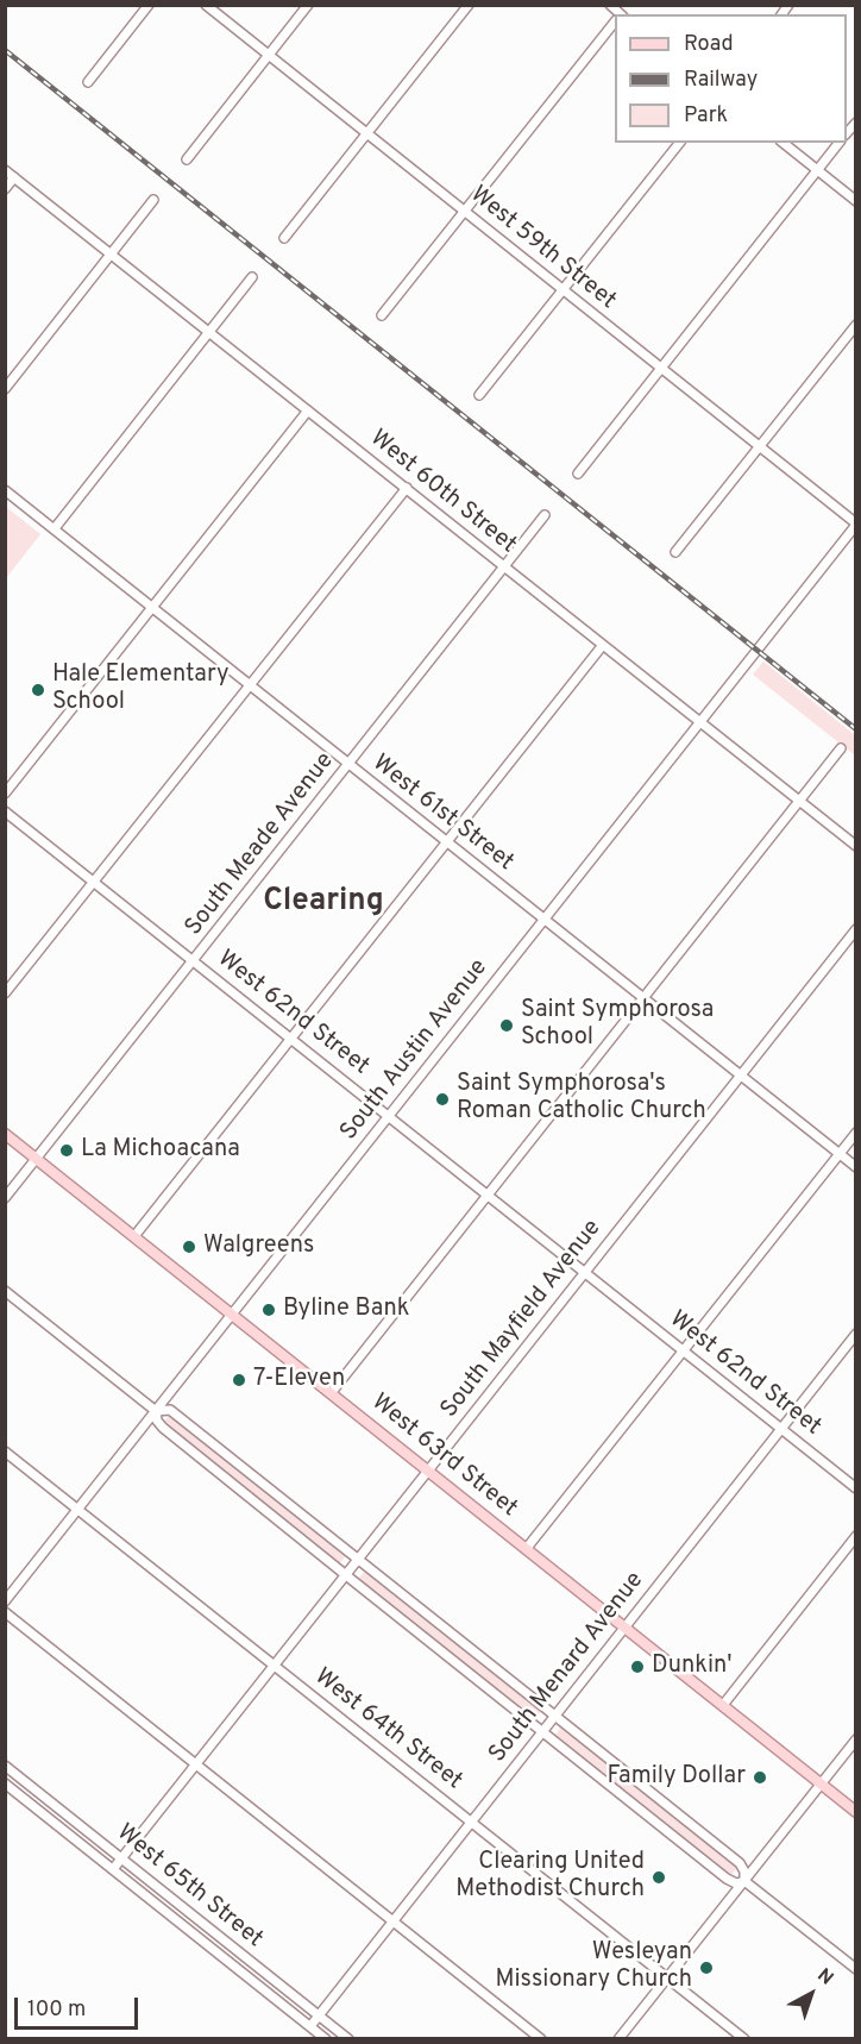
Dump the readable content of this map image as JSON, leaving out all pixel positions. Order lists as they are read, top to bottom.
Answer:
{
  "streets": {
    "main road": ["West 63rd Street"],
    "street": [
      "West 59th Street",
      "West 60th Street",
      "West 61st Street",
      "South Meade Avenue",
      "West 62nd Street",
      "South Austin Avenue",
      "South Mayfield Avenue",
      "South Menard Avenue",
      "West 64th Street",
      "West 65th Street"
    ]
  },
  "crossings": [
    ["West 59th Street", "South Austin Avenue"],
    ["West 60th Street", "South Meade Avenue"],
    ["West 60th Street", "South Austin Avenue"],
    ["West 61st Street", "South Meade Avenue"],
    ["West 61st Street", "South Austin Avenue"],
    ["West 61st Street", "South Mayfield Avenue"],
    ["South Meade Avenue", "West 62nd Street"],
    ["South Meade Avenue", "West 63rd Street"],
    ["West 62nd Street", "South Austin Avenue"],
    ["West 62nd Street", "South Mayfield Avenue"],
    ["West 62nd Street", "South Menard Avenue"],
    ["South Austin Avenue", "West 63rd Street"],
    ["South Austin Avenue", "West 64th Street"],
    ["South Mayfield Avenue", "West 63rd Street"],
    ["South Mayfield Avenue", "West 64th Street"],
    ["South Mayfield Avenue", "West 65th Street"],
    ["West 63rd Street", "South Menard Avenue"],
    ["South Menard Avenue", "West 64th Street"],
    ["South Menard Avenue", "West 65th Street"]
  ],
  "districts": ["Clearing"],
  "places": [
    "Hale Elementary School",
    "Saint Symphorosa School",
    "Saint Symphorosa's Roman Catholic Church",
    "La Michoacana",
    "Walgreens",
    "Byline Bank",
    "7-Eleven",
    "Dunkin'",
    "Family Dollar",
    "Clearing United Methodist Church",
    "Wesleyan Missionary Church"
  ],
  "legend": ["Road", "Railway", "Park"],
  "scale_bar": "100 m",
  "north": "top right"
}
